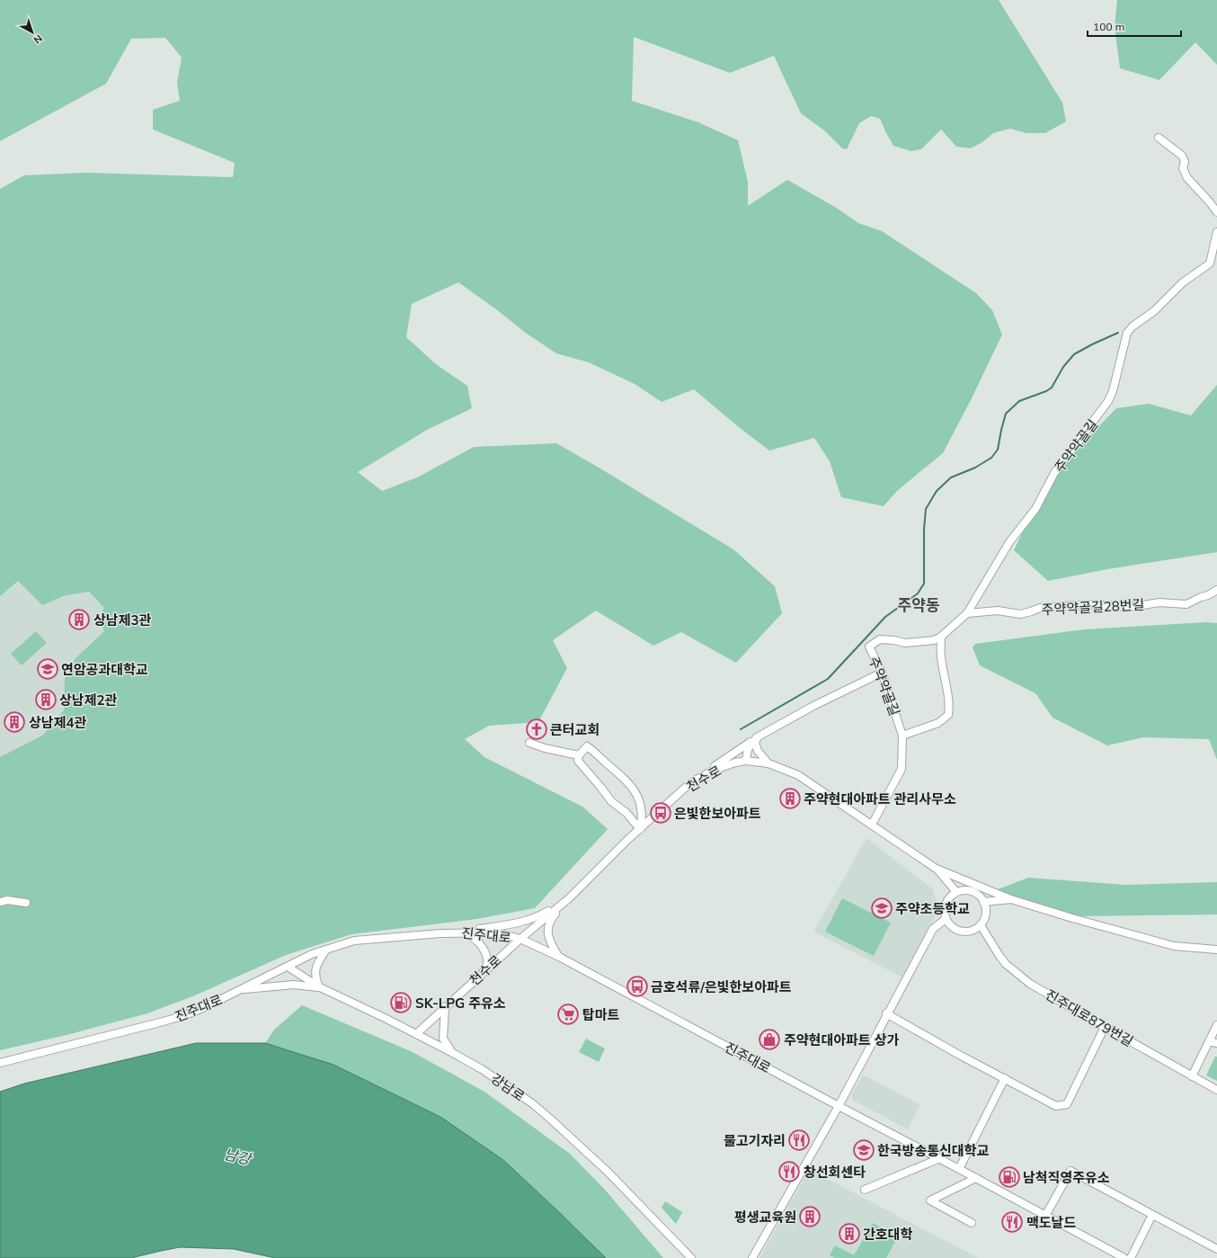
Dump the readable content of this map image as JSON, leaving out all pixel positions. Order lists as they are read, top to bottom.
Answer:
{
  "streets": {
    "street": [
      "주약약골길",
      "주약약골길28번길",
      "천수로",
      "진주대로",
      "진주대로879번길",
      "강남로"
    ]
  },
  "crossings": [
    ["주약약골길", "주약약골길28번길"],
    ["주약약골길", "천수로"],
    ["천수로", "진주대로"],
    ["천수로", "진주대로879번길"],
    ["천수로", "강남로"],
    ["진주대로", "강남로"]
  ],
  "districts": ["주약동"],
  "water": ["남강"],
  "places": {
    "building": [
      "상남제3관",
      "상남제2관",
      "상남제4관",
      "주약현대아파트 관리사무소",
      "평생교육원",
      "간호대학"
    ],
    "school or university": ["연암공과대학교", "주약초등학교", "한국방송통신대학교"],
    "church": ["큰터교회"],
    "bus stop": ["은빛한보아파트", "금호석류/은빛한보아파트"],
    "fuel station": ["SK-LPG 주유소", "남척직영주유소"],
    "supermarket": ["탑마트"],
    "shop": ["주약현대아파트 상가"],
    "restaurant": ["물고기자리", "창선회센타", "맥도날드"]
  },
  "scale_bar": "100 m",
  "north": "bottom right"
}
